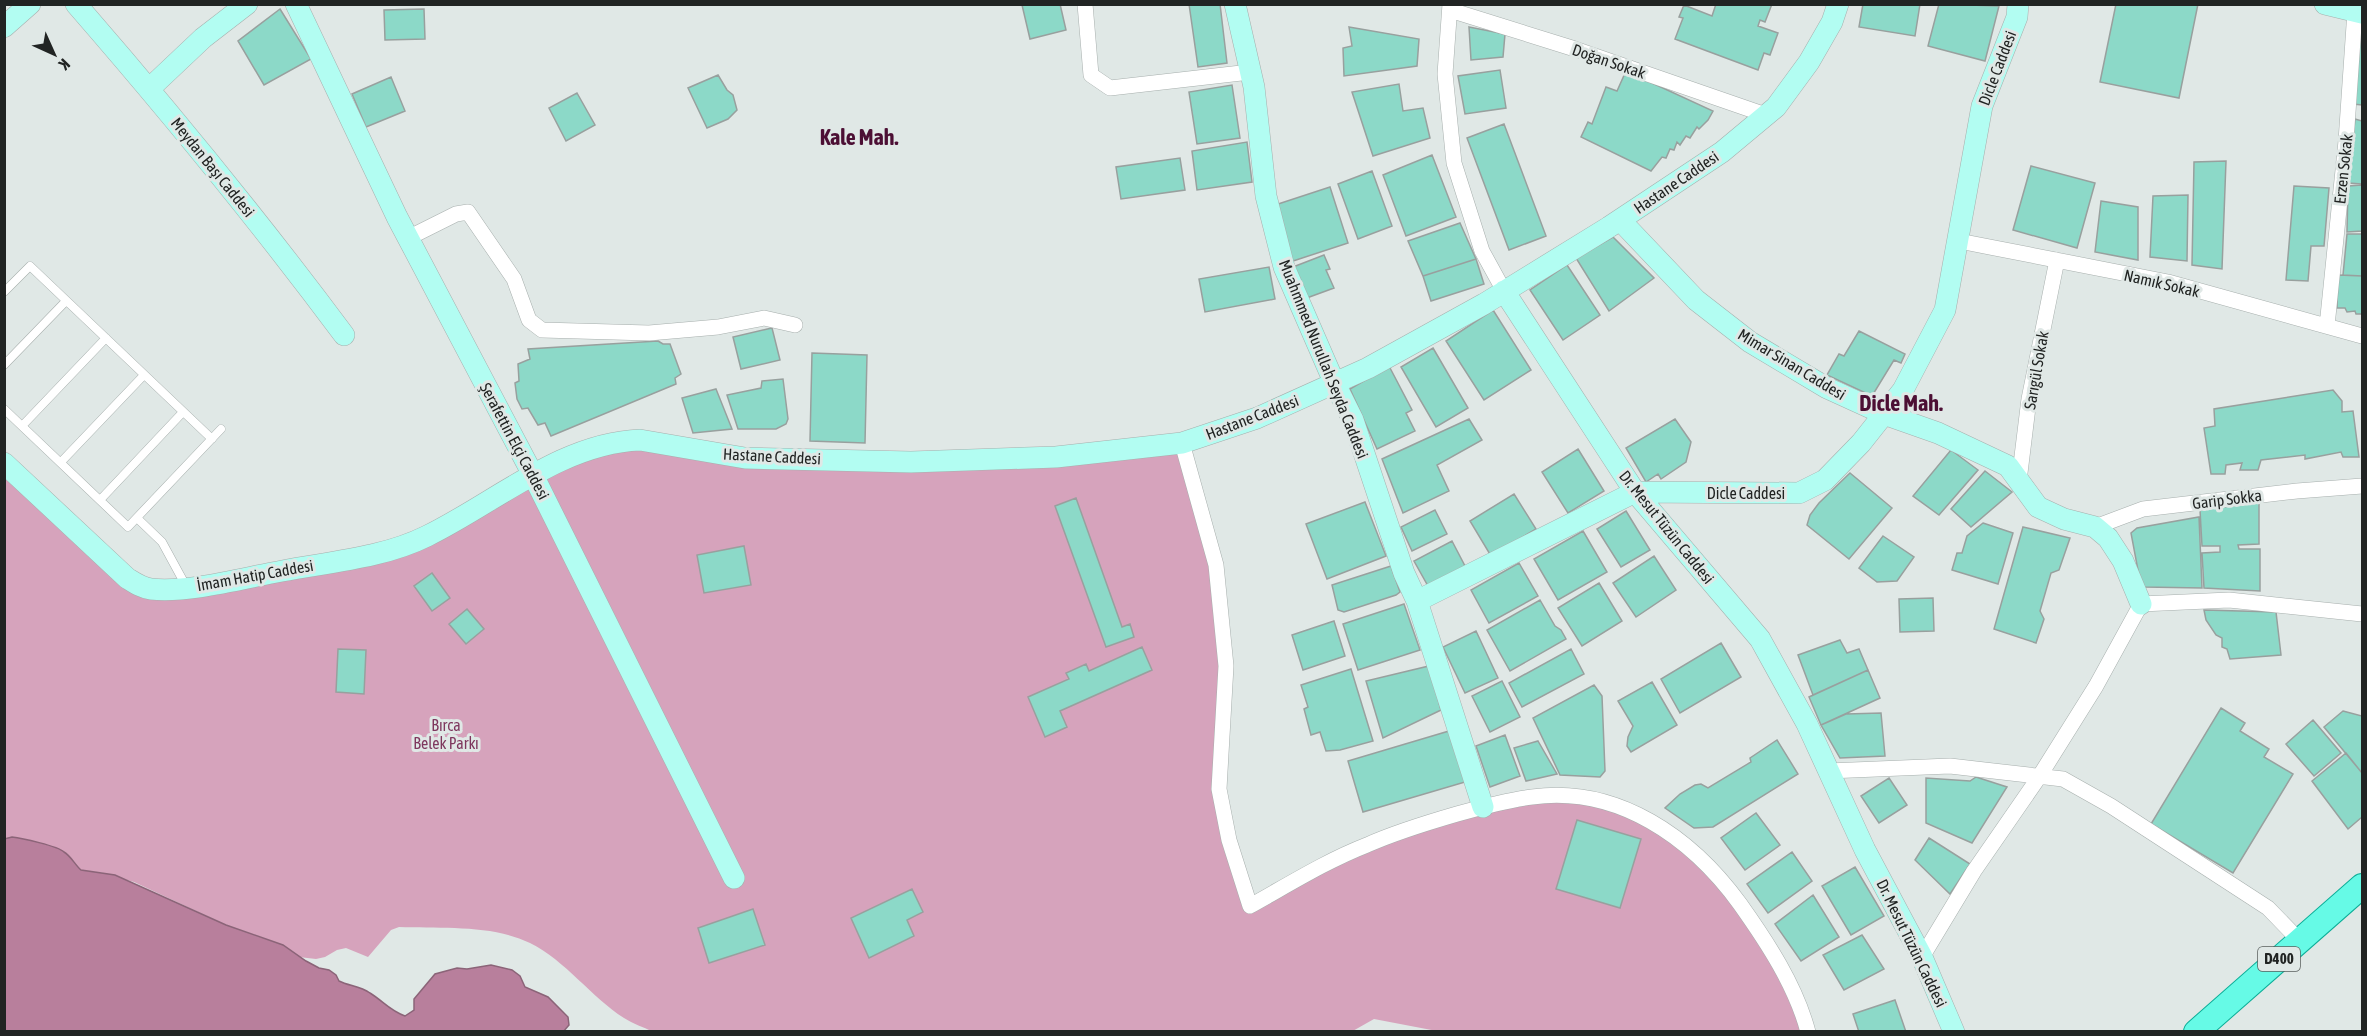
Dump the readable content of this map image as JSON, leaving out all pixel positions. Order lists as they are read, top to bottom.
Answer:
{
  "streets": {
    "main road": ["D400"],
    "street": [
      "Doğan Sokak",
      "Dicle Caddesi",
      "Meydan Başı Caddesi",
      "Erzen Sokak",
      "Hastane Caddesi",
      "Namık Sokak",
      "Muahmmed Nurullah Seyda Caddesi",
      "Mimar Sinan Caddesi",
      "Sarıgül Sokak",
      "Şerafettin Elçi Caddesi",
      "Garip Sokka",
      "Dr. Mesut Tüzün Caddesi",
      "İmam Hatip Caddesi"
    ]
  },
  "crossings": [
    ["Doğan Sokak", "Hastane Caddesi"],
    ["Doğan Sokak", "Dr. Mesut Tüzün Caddesi"],
    ["Dicle Caddesi", "Namık Sokak"],
    ["Dicle Caddesi", "Muahmmed Nurullah Seyda Caddesi"],
    ["Dicle Caddesi", "Mimar Sinan Caddesi"],
    ["Dicle Caddesi", "Dr. Mesut Tüzün Caddesi"],
    ["Erzen Sokak", "Namık Sokak"],
    ["Hastane Caddesi", "Muahmmed Nurullah Seyda Caddesi"],
    ["Hastane Caddesi", "Mimar Sinan Caddesi"],
    ["Hastane Caddesi", "Şerafettin Elçi Caddesi"],
    ["Hastane Caddesi", "Dr. Mesut Tüzün Caddesi"],
    ["Hastane Caddesi", "İmam Hatip Caddesi"],
    ["Namık Sokak", "Sarıgül Sokak"],
    ["Mimar Sinan Caddesi", "Sarıgül Sokak"],
    ["Mimar Sinan Caddesi", "Garip Sokka"],
    ["Şerafettin Elçi Caddesi", "İmam Hatip Caddesi"]
  ],
  "districts": ["Kale Mah.", "Dicle Mah."],
  "parks": ["Bırca Belek Parkı"],
  "north": "bottom right"
}
